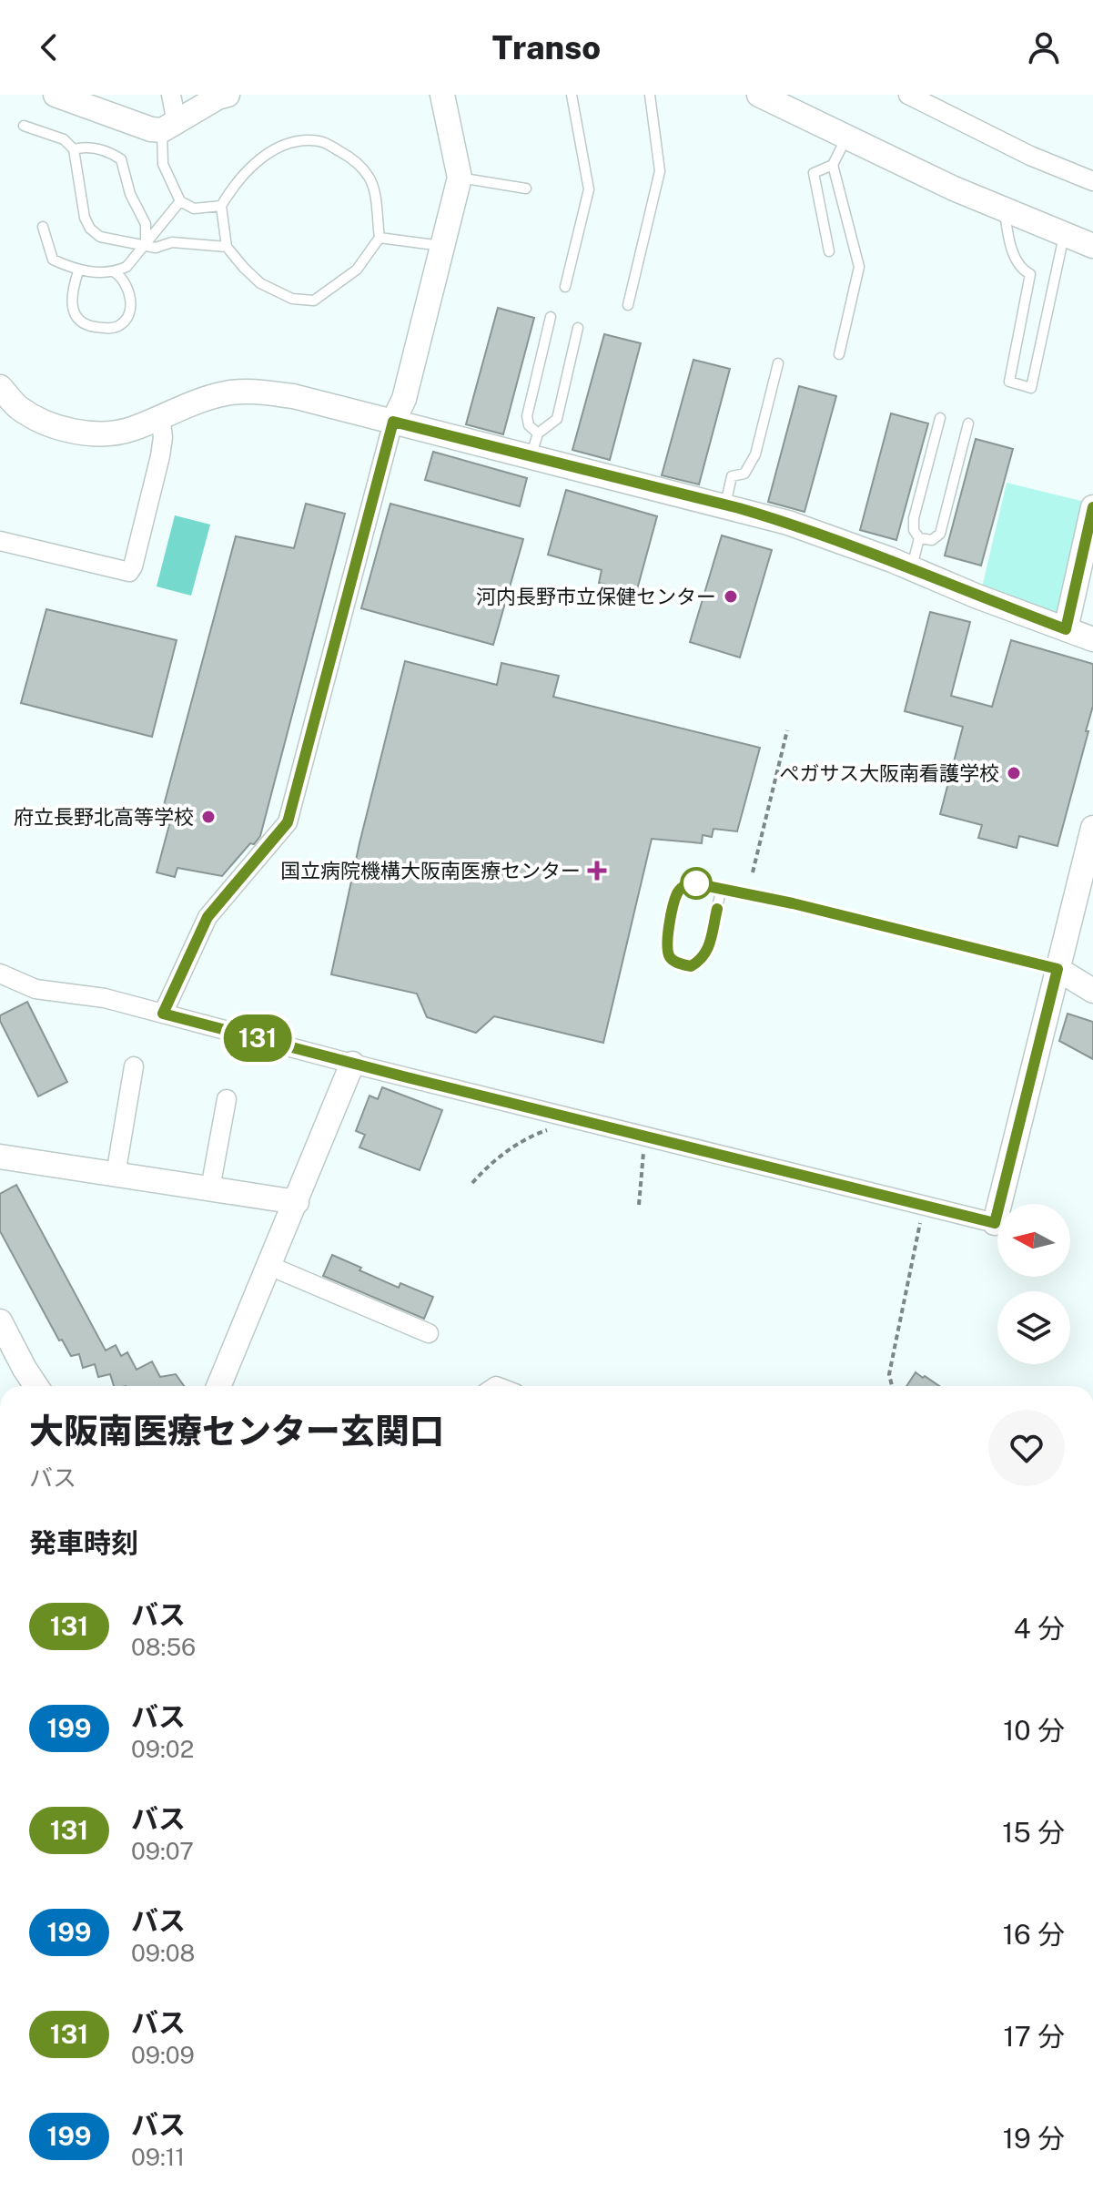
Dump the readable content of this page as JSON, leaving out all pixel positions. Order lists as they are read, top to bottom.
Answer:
{
  "places": {
    "other": ["河内長野市立保健センター", "ぺガサス大阪南看護学校", "府立長野北高等学校"],
    "health": ["国立病院機構大阪南医療センター"]
  },
  "lines": ["bus line 131"],
  "north": "left",
  "page": {
    "header": "Transo",
    "on_map": "131",
    "heading": [
      ["大阪南医療センター玄関口", "バス"],
      "発車時刻"
    ],
    "list": [
      {
        "mark": "131",
        "name": "バス",
        "note": "08:56",
        "value": "4 分"
      },
      {
        "mark": "199",
        "name": "バス",
        "note": "09:02",
        "value": "10 分"
      },
      {
        "mark": "131",
        "name": "バス",
        "note": "09:07",
        "value": "15 分"
      },
      {
        "mark": "199",
        "name": "バス",
        "note": "09:08",
        "value": "16 分"
      },
      {
        "mark": "131",
        "name": "バス",
        "note": "09:09",
        "value": "17 分"
      },
      {
        "mark": "199",
        "name": "バス",
        "note": "09:11",
        "value": "19 分"
      }
    ]
  }
}
